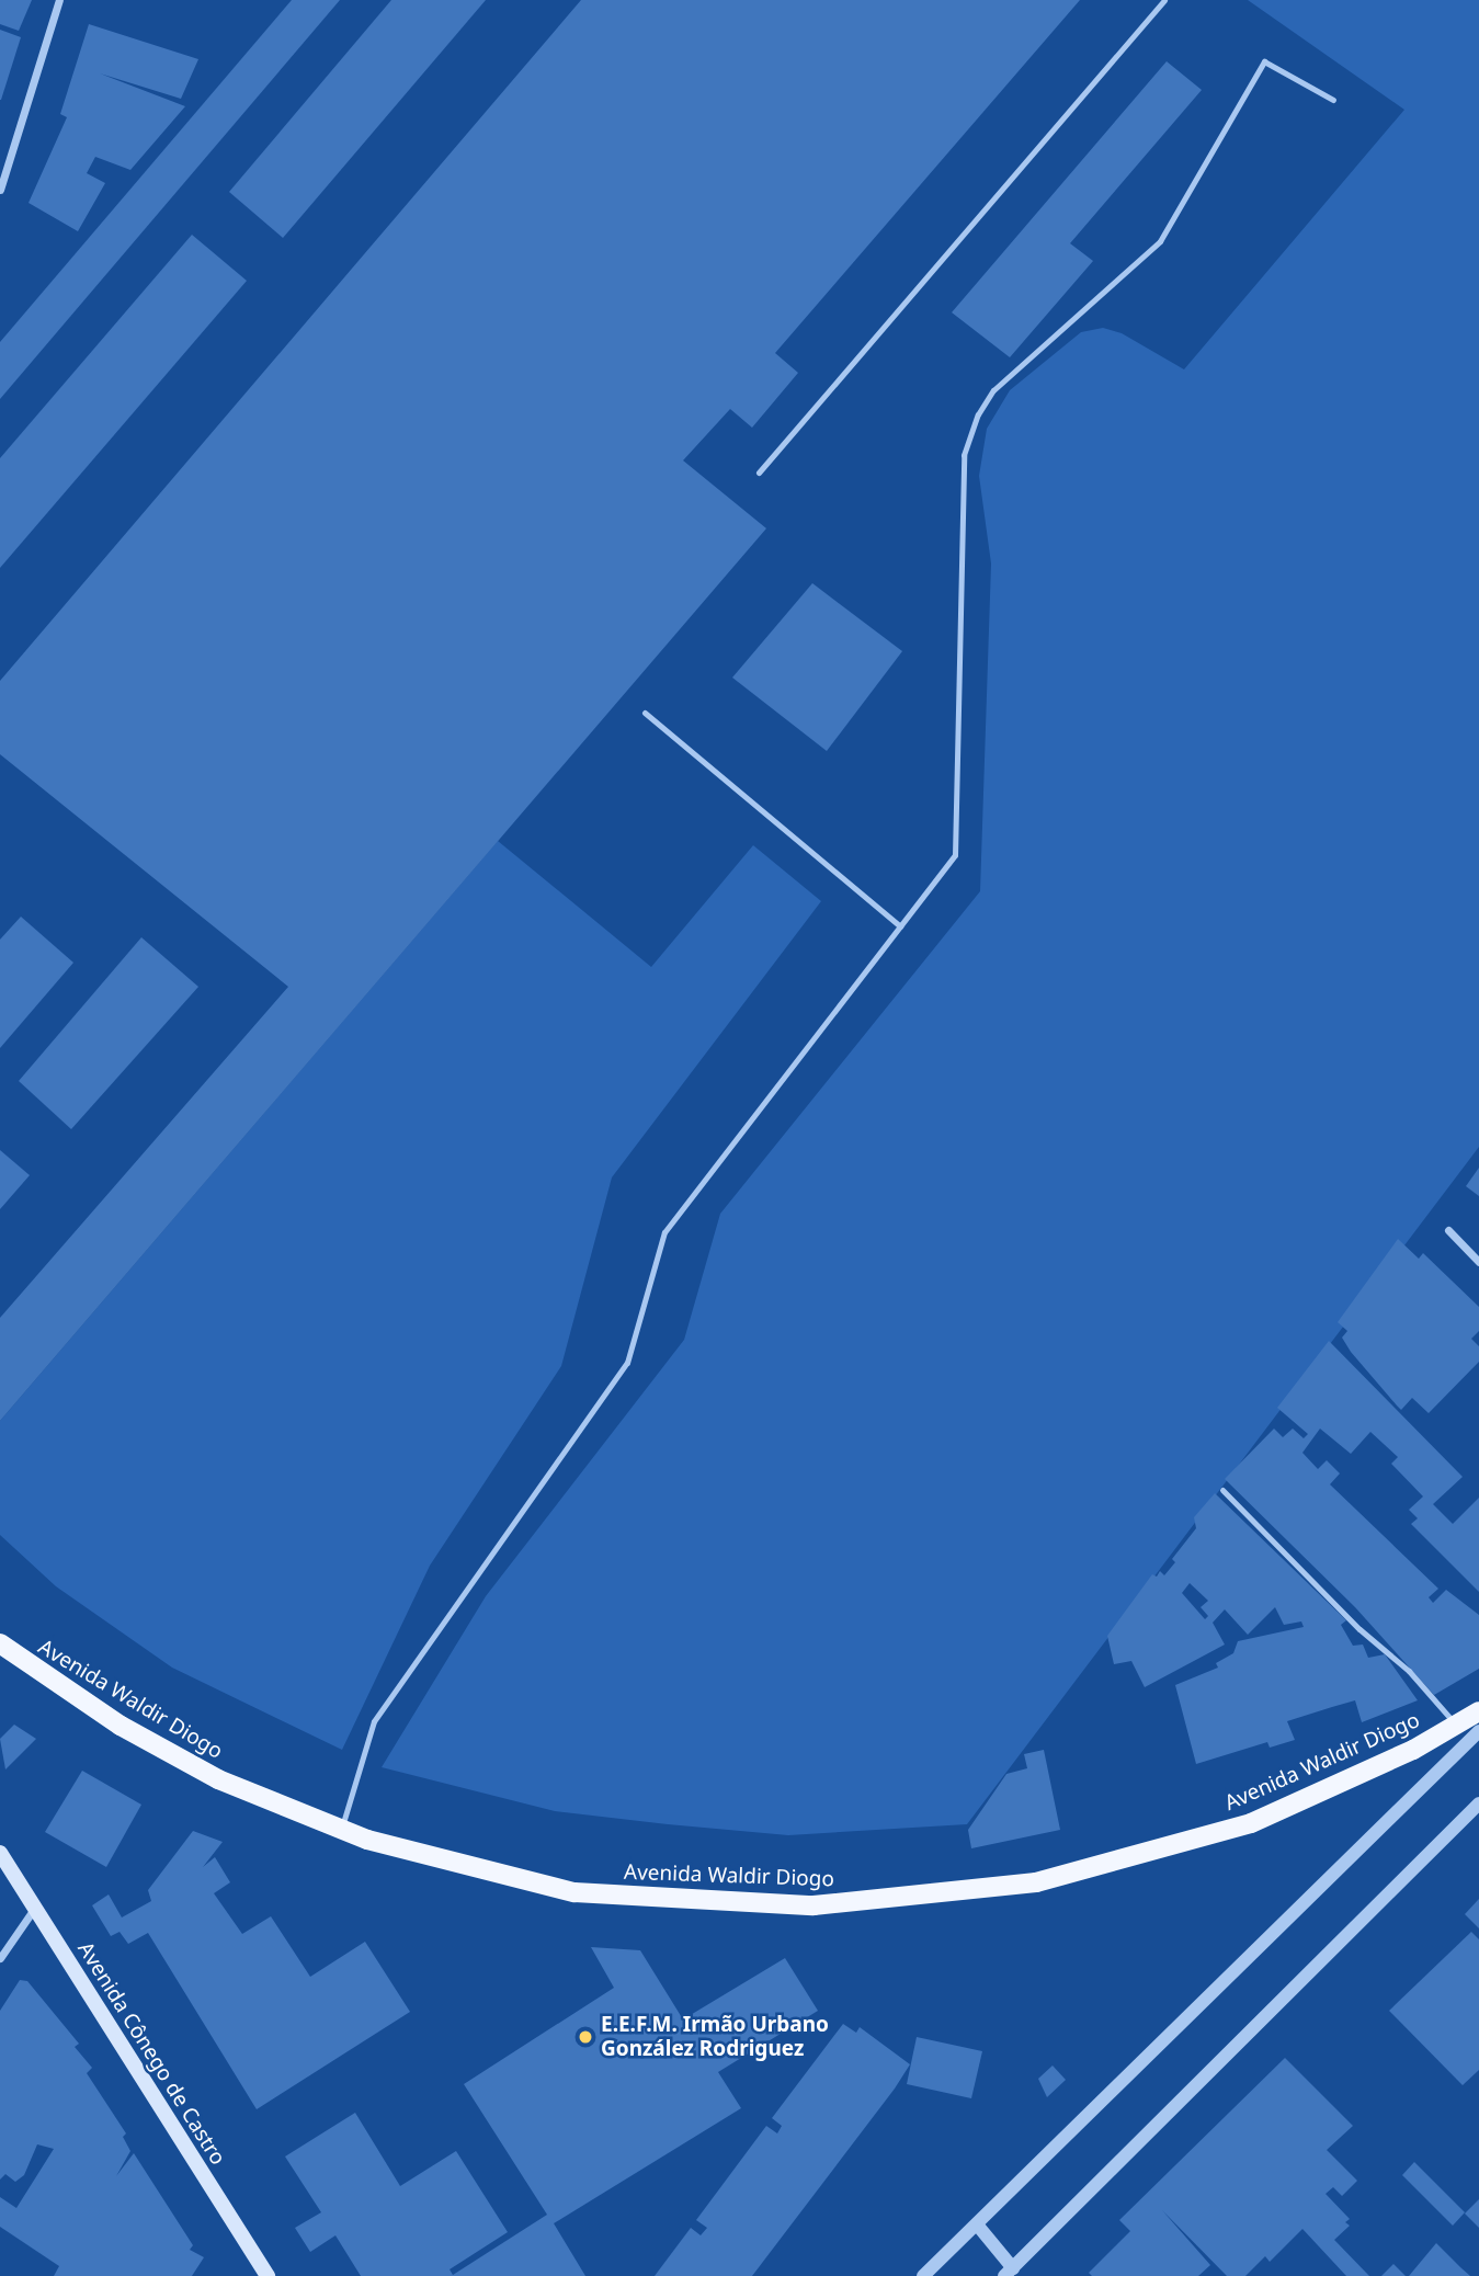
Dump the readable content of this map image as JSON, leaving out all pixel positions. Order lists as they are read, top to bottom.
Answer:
{
  "streets": {
    "main road": ["Avenida Waldir Diogo", "Avenida Cônego de Castro"]
  },
  "places": ["E.E.F.M. Irmão Urbano González Rodriguez"]
}
